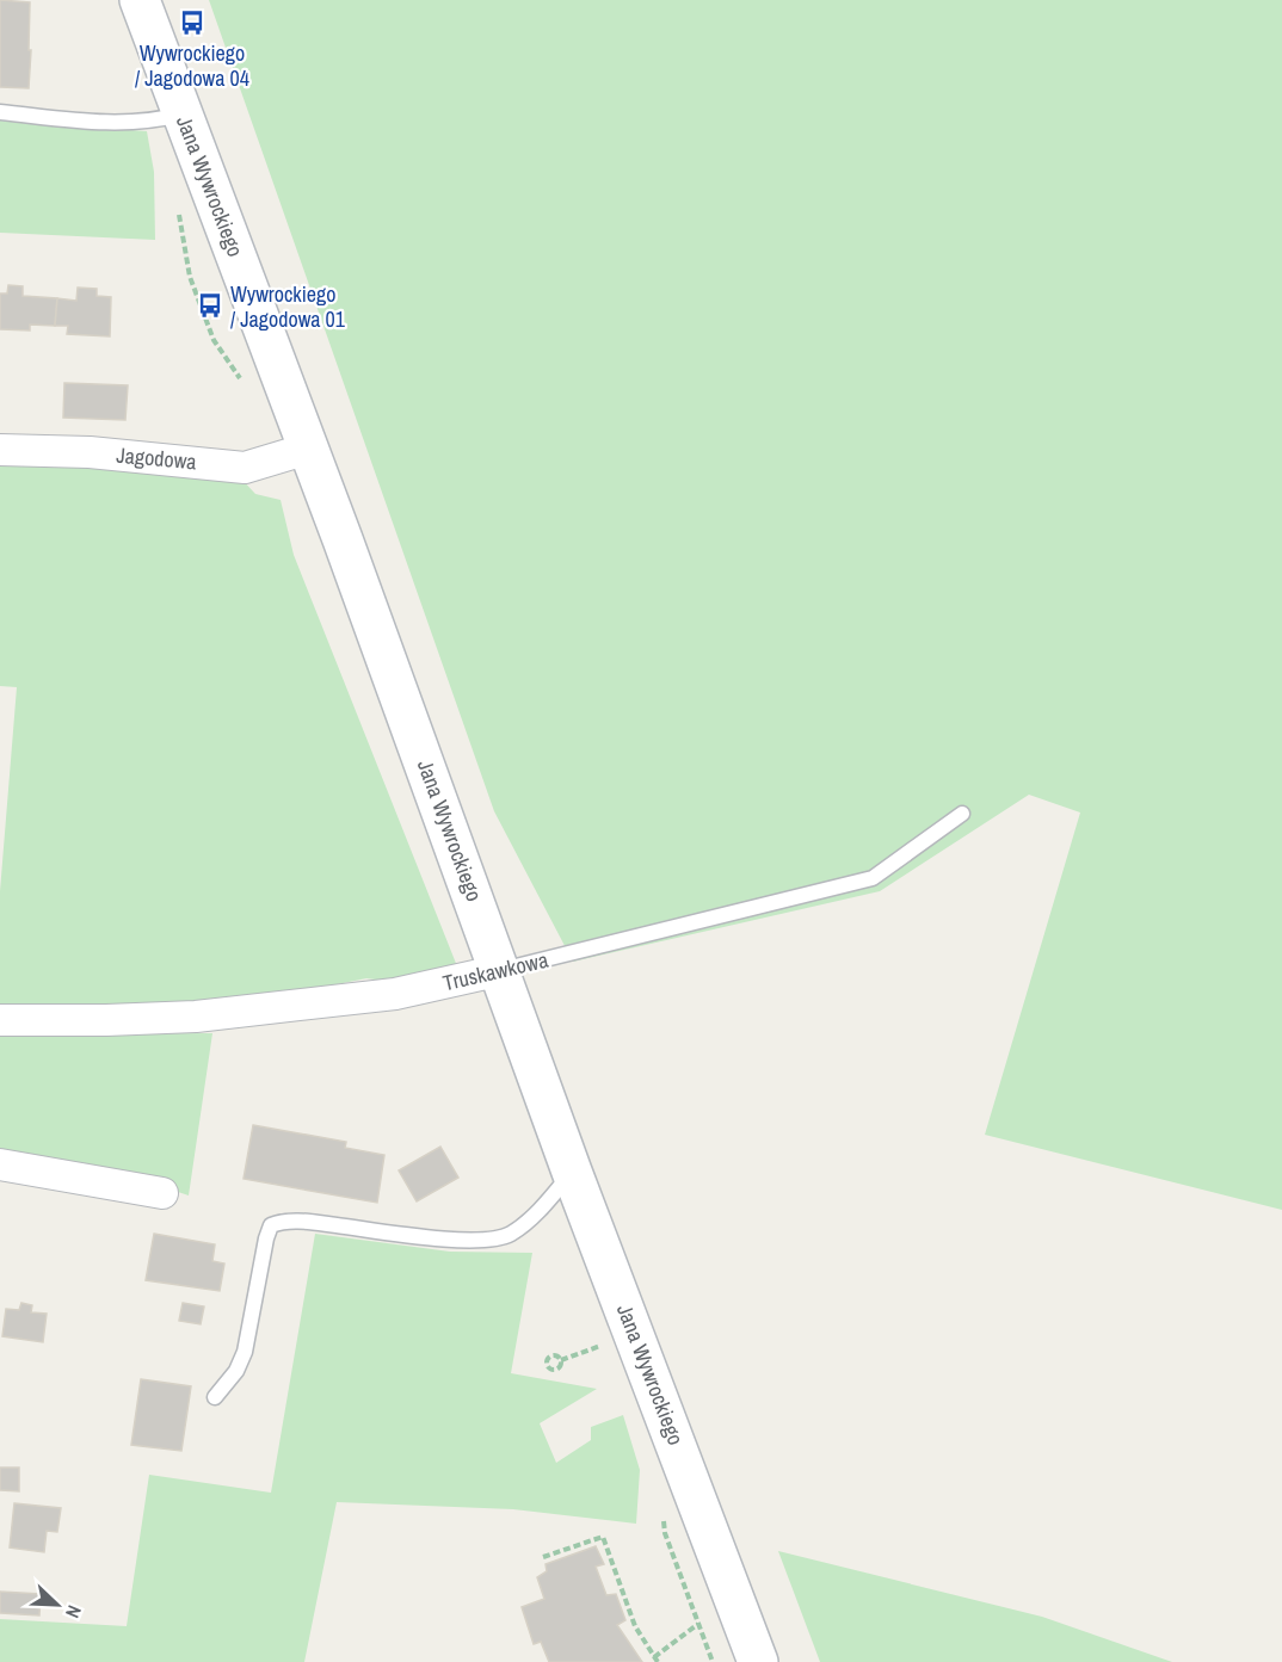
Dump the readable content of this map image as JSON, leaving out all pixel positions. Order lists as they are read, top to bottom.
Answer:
{
  "streets": {
    "street": ["Jana Wywrockiego", "Jagodowa", "Truskawkowa"]
  },
  "crossings": [
    ["Jana Wywrockiego", "Jagodowa"],
    ["Jana Wywrockiego", "Truskawkowa"]
  ],
  "places": {
    "bus stop": ["Wywrockiego / Jagodowa 04", "Wywrockiego / Jagodowa 01"]
  },
  "north": "bottom right"
}
